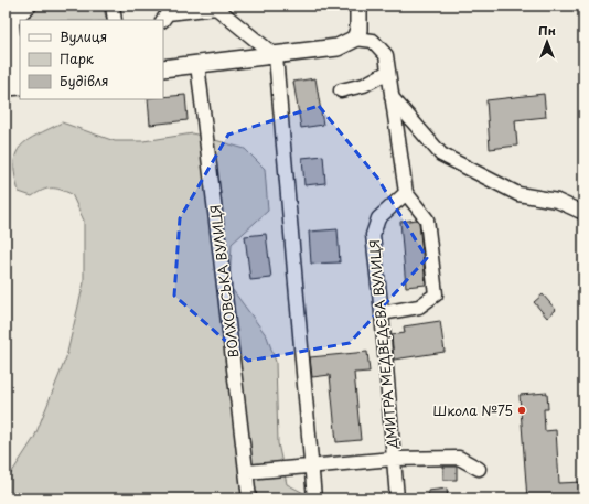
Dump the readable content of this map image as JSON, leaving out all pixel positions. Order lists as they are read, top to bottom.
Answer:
{
  "streets": {
    "street": ["ВОЛХОВСЬКА ВУЛИЦЯ", "ДМИТРА МЕДВЕДЄВА ВУЛИЦЯ"]
  },
  "places": ["Школа №75"],
  "legend": ["Вулиця", "Парк", "Будівля"],
  "north": "top"
}
